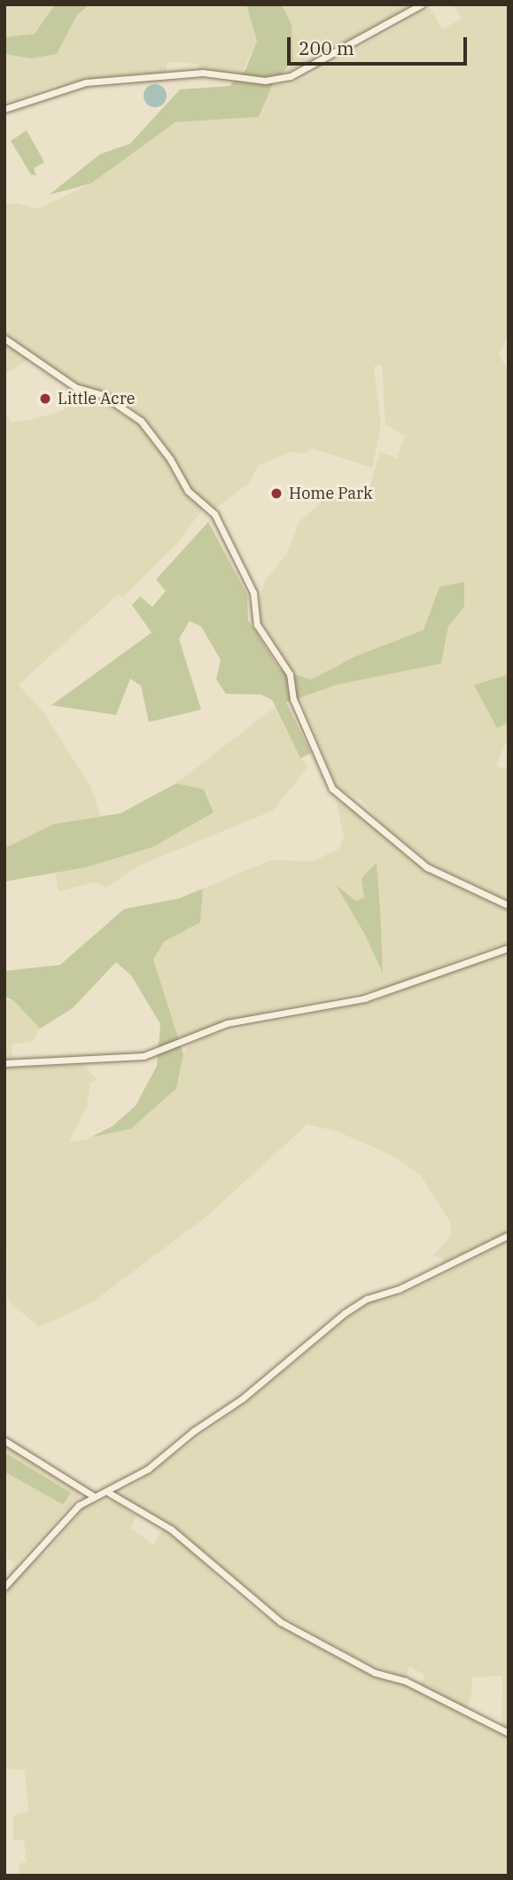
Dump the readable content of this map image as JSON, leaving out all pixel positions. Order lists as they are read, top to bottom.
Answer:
{
  "places": ["Little Acre", "Home Park"],
  "scale_bar": "200 m"
}
